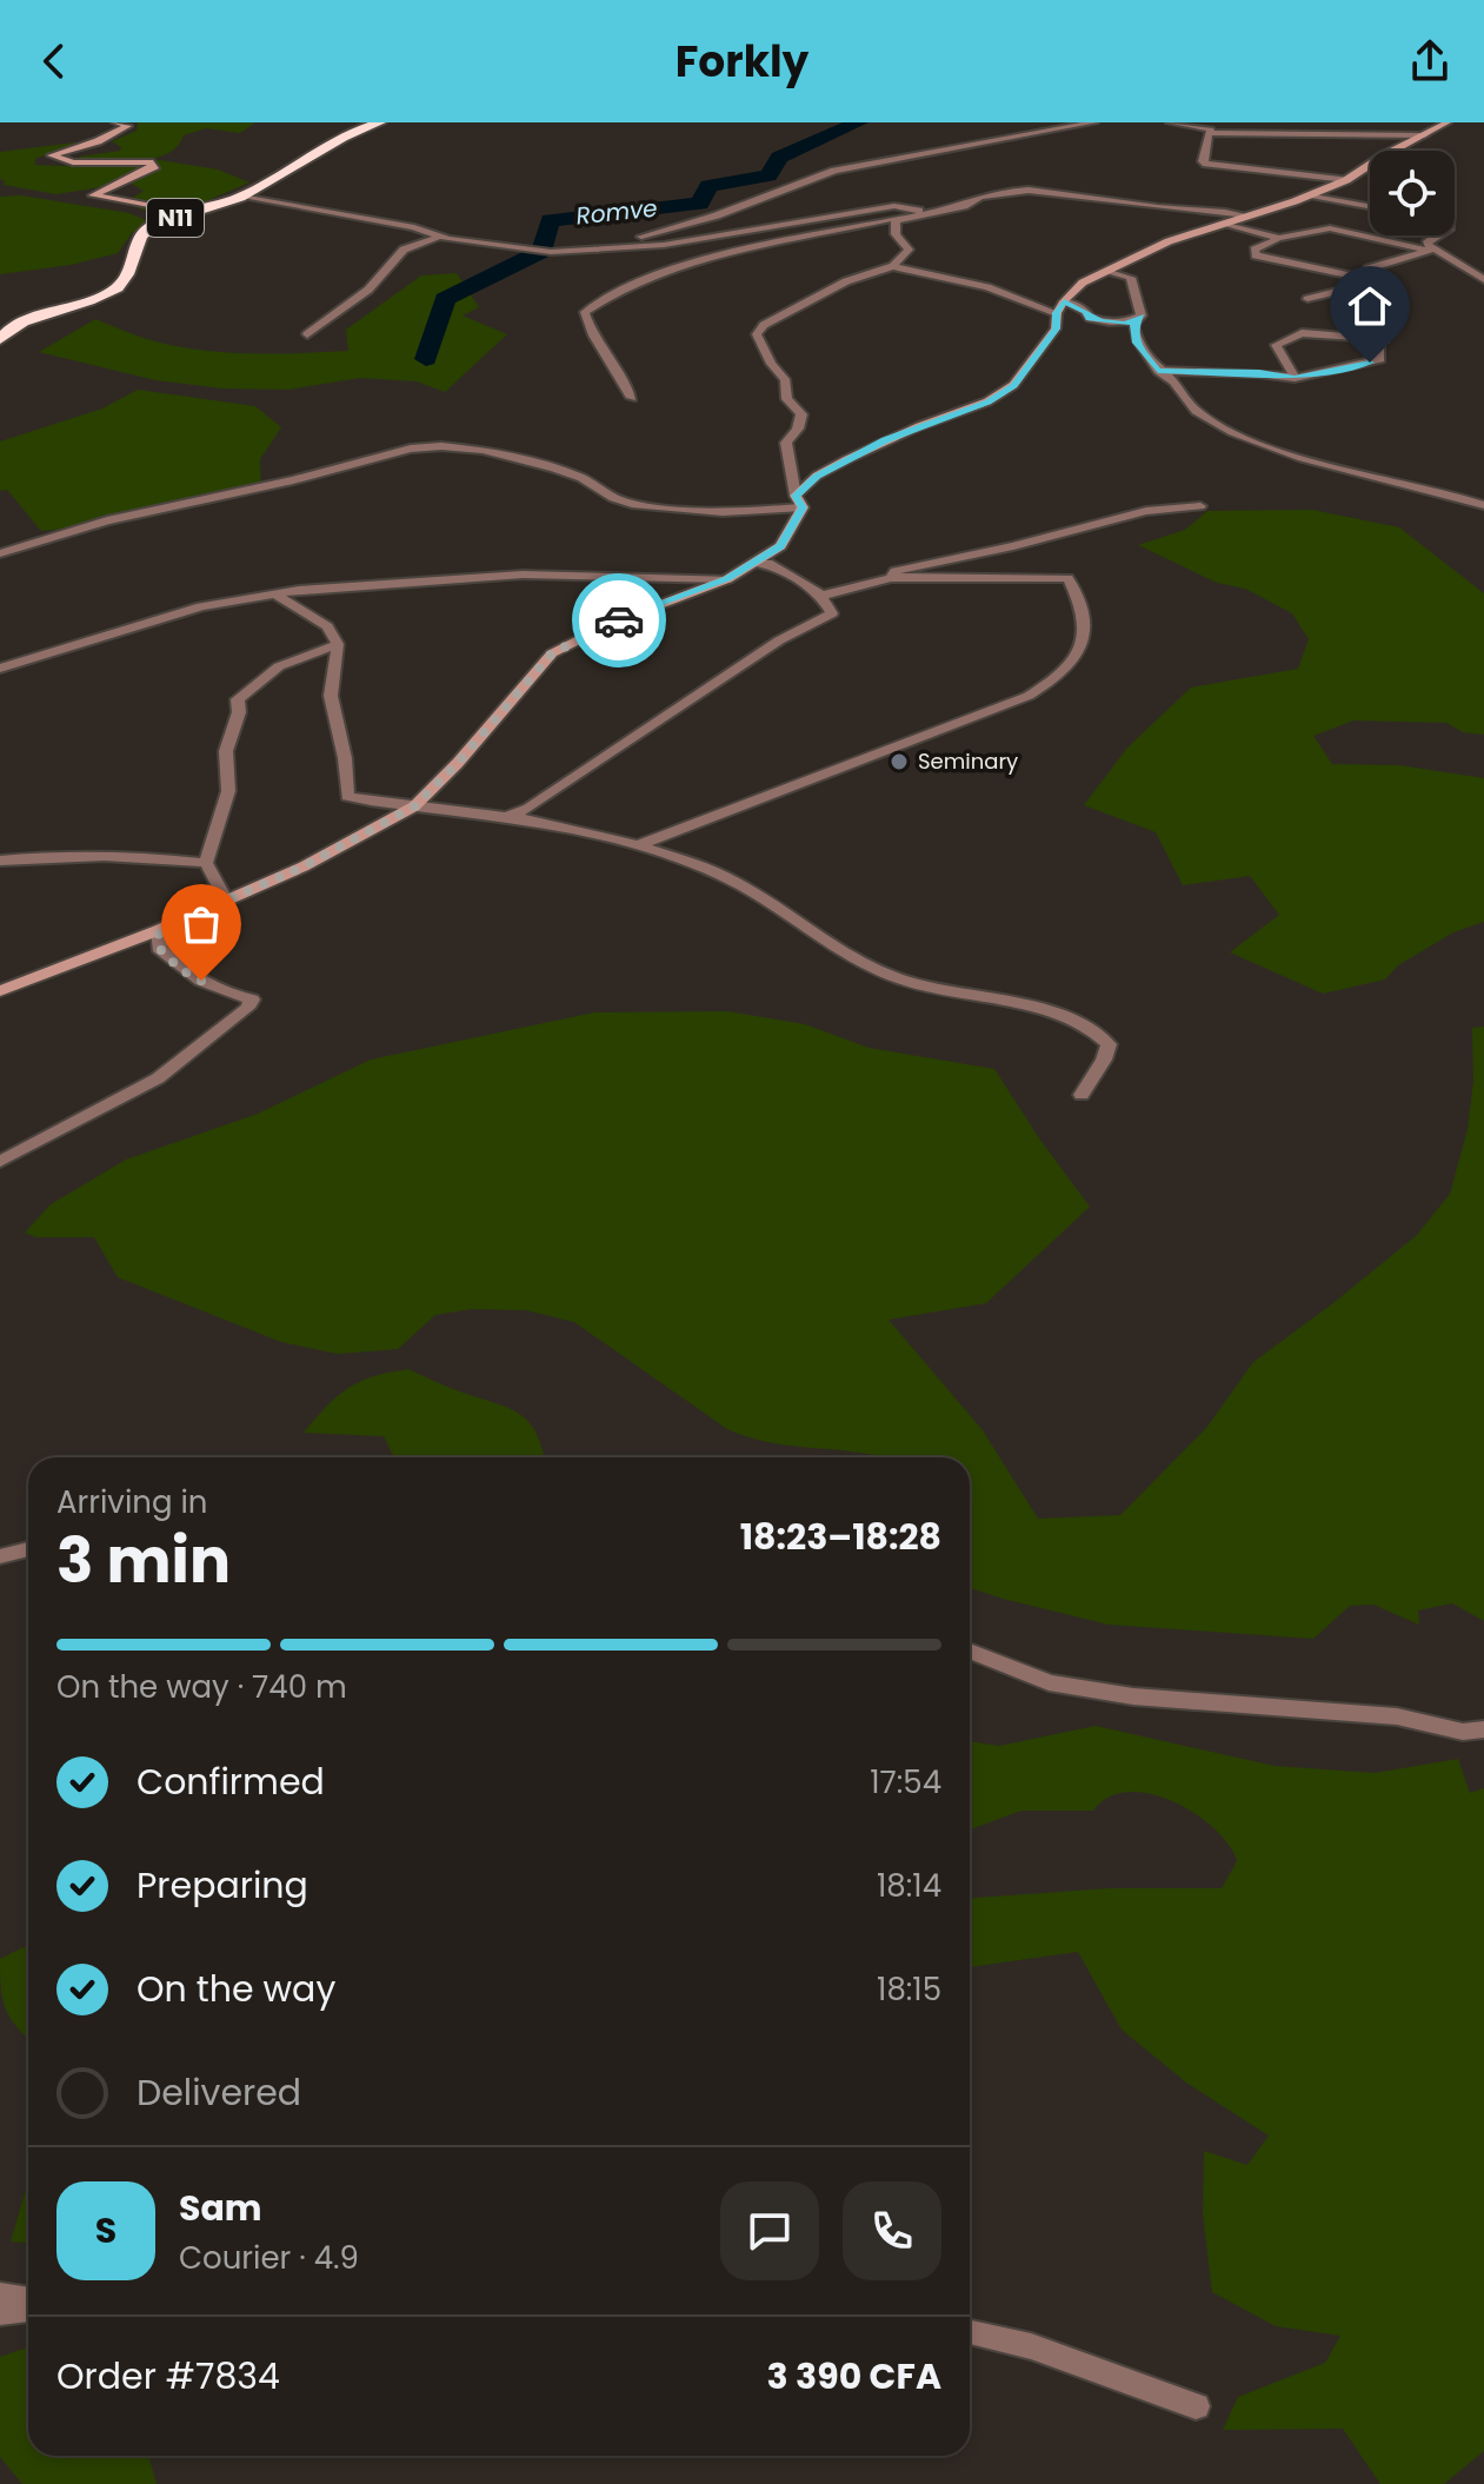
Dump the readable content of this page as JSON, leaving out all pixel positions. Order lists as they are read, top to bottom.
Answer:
{
  "streets": {
    "highway": ["N11"]
  },
  "water": ["Romve"],
  "places": ["Seminary"],
  "page": {
    "header": "Forkly",
    "heading": ["3 min", "Arriving in", "18:23–18:28"],
    "panel": [
      "Sam",
      "Courier · 4.9",
      "Order #7834",
      "3 390 CFA"
    ],
    "bar": "On the way · 740 m",
    "list": [
      ["Confirmed", "17:54"],
      ["Preparing", "18:14"],
      ["On the way", "18:15"],
      "Delivered"
    ],
    "round": "S"
  }
}
